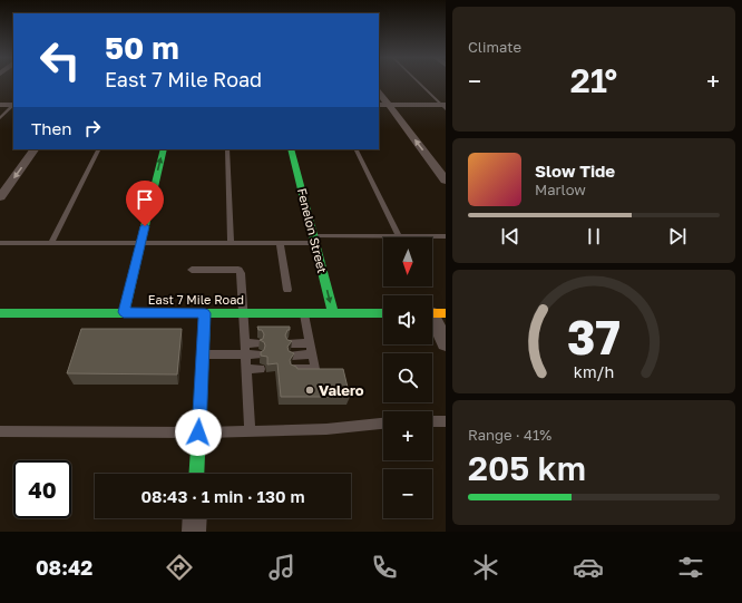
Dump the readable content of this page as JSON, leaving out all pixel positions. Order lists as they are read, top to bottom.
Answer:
{
  "streets": {
    "street": ["Fenelon Street", "East 7 Mile Road"]
  },
  "crossings": [
    ["Fenelon Street", "East 7 Mile Road"]
  ],
  "one_way": ["Fenelon Street"],
  "places": ["Valero"],
  "north": "bottom",
  "page": {
    "tile": [
      "Climate",
      ["Range · 41%", "205 km"]
    ],
    "turn": ["50 m", "East 7 Mile Road"],
    "heat": ["−", "21°", "+"],
    "then": "Then",
    "song": ["Slow Tide", "Marlow"],
    "map_buttons": ["+", "−"],
    "limit": "40",
    "trip": "08:43 · 1 min · 130 m",
    "tabs": "08:42",
    "gauge": ["37", "km/h"]
  }
}
